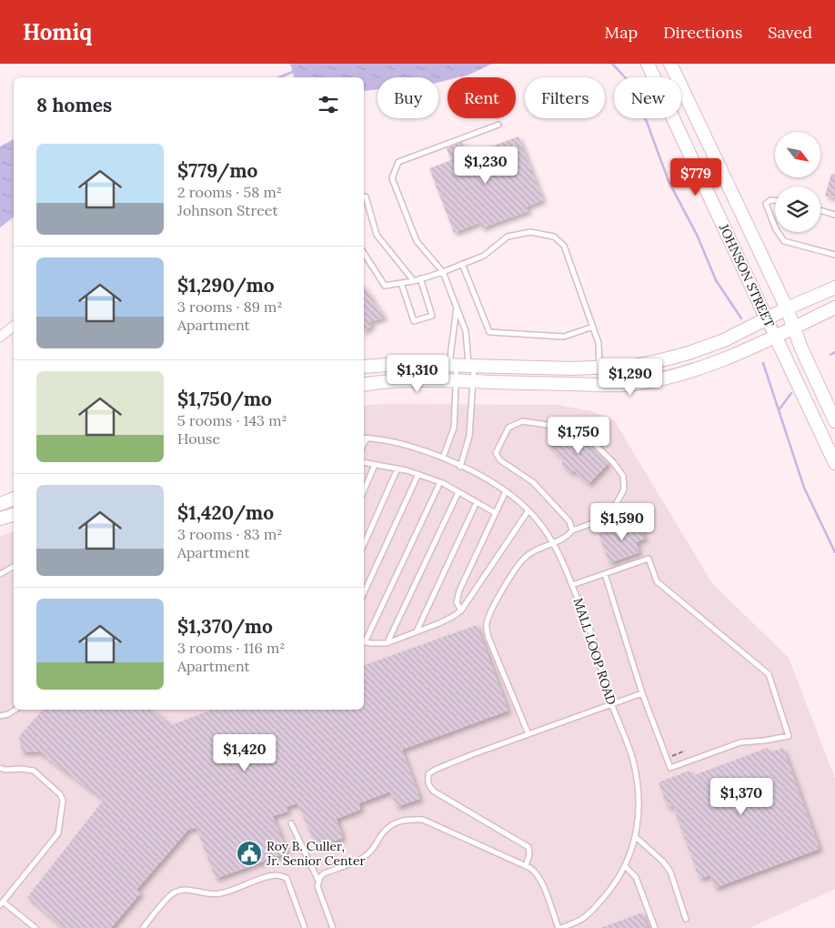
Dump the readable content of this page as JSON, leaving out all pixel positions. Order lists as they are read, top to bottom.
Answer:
{
  "streets": {
    "main road": ["JOHNSON STREET"],
    "lane": ["MALL LOOP ROAD"]
  },
  "places": {
    "public building": ["Roy B. Culler, Jr. Senior Center"]
  },
  "north": "bottom right",
  "page": {
    "header": "Homiq",
    "nav": ["Map", "Directions", "Saved"],
    "chip": [
      "Buy",
      "Rent",
      "Filters",
      "New"
    ],
    "heading": "8 homes",
    "list": [
      {
        "name": "$779/mo",
        "note": "2 rooms · 58 m² · Johnson Street"
      },
      {
        "name": "$1,290/mo",
        "note": "3 rooms · 89 m² · Apartment"
      },
      {
        "name": "$1,750/mo",
        "note": "5 rooms · 143 m² · House"
      },
      {
        "name": "$1,420/mo",
        "note": "3 rooms · 83 m² · Apartment"
      },
      {
        "name": "$1,370/mo",
        "note": "3 rooms · 116 m² · Apartment"
      }
    ],
    "price": [
      "$1,230",
      "$779",
      "$1,310",
      "$1,290",
      "$1,750",
      "$1,590",
      "$1,420",
      "$1,370"
    ]
  }
}
